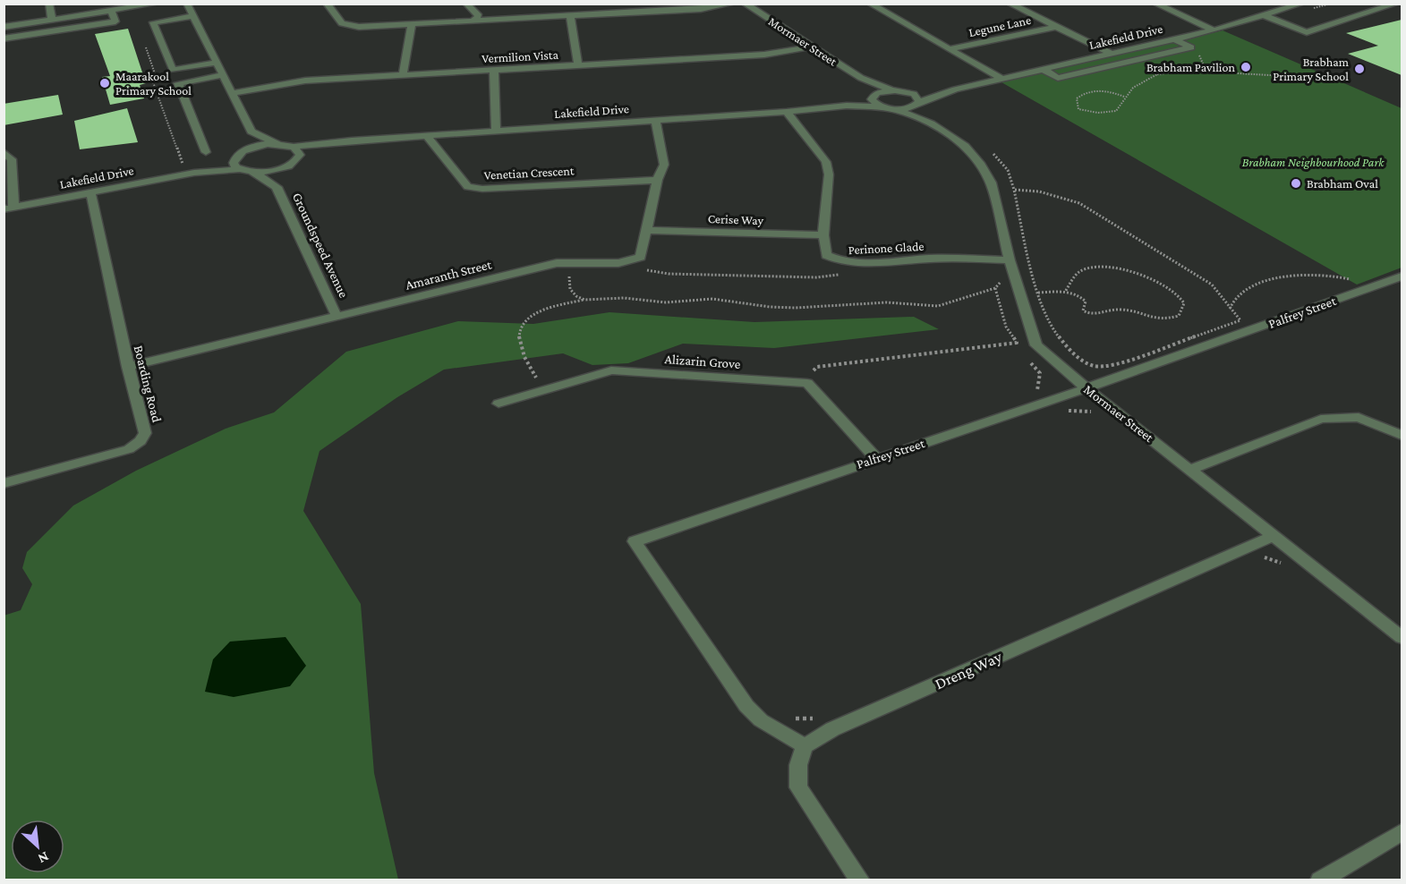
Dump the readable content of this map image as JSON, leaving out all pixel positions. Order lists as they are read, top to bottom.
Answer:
{
  "streets": {
    "street": [
      "Legune Lane",
      "Lakefield Drive",
      "Mormaer Street",
      "Vermilion Vista",
      "Venetian Crescent",
      "Cerise Way",
      "Groundspeed Avenue",
      "Perinone Glade",
      "Amaranth Street",
      "Palfrey Street",
      "Alizarin Grove",
      "Boarding Road",
      "Dreng Way"
    ]
  },
  "crossings": [
    ["Lakefield Drive", "Mormaer Street"],
    ["Lakefield Drive", "Venetian Crescent"],
    ["Lakefield Drive", "Groundspeed Avenue"],
    ["Lakefield Drive", "Perinone Glade"],
    ["Lakefield Drive", "Amaranth Street"],
    ["Lakefield Drive", "Boarding Road"],
    ["Mormaer Street", "Vermilion Vista"],
    ["Mormaer Street", "Perinone Glade"],
    ["Mormaer Street", "Palfrey Street"],
    ["Mormaer Street", "Dreng Way"],
    ["Venetian Crescent", "Amaranth Street"],
    ["Cerise Way", "Perinone Glade"],
    ["Cerise Way", "Amaranth Street"],
    ["Groundspeed Avenue", "Amaranth Street"],
    ["Amaranth Street", "Boarding Road"],
    ["Palfrey Street", "Alizarin Grove"],
    ["Palfrey Street", "Dreng Way"]
  ],
  "parks": ["Brabham Neighbourhood Park"],
  "places": [
    "Brabham Pavilion",
    "Brabham Primary School",
    "Maarakool Primary School",
    "Brabham Oval"
  ],
  "north": "bottom right"
}
